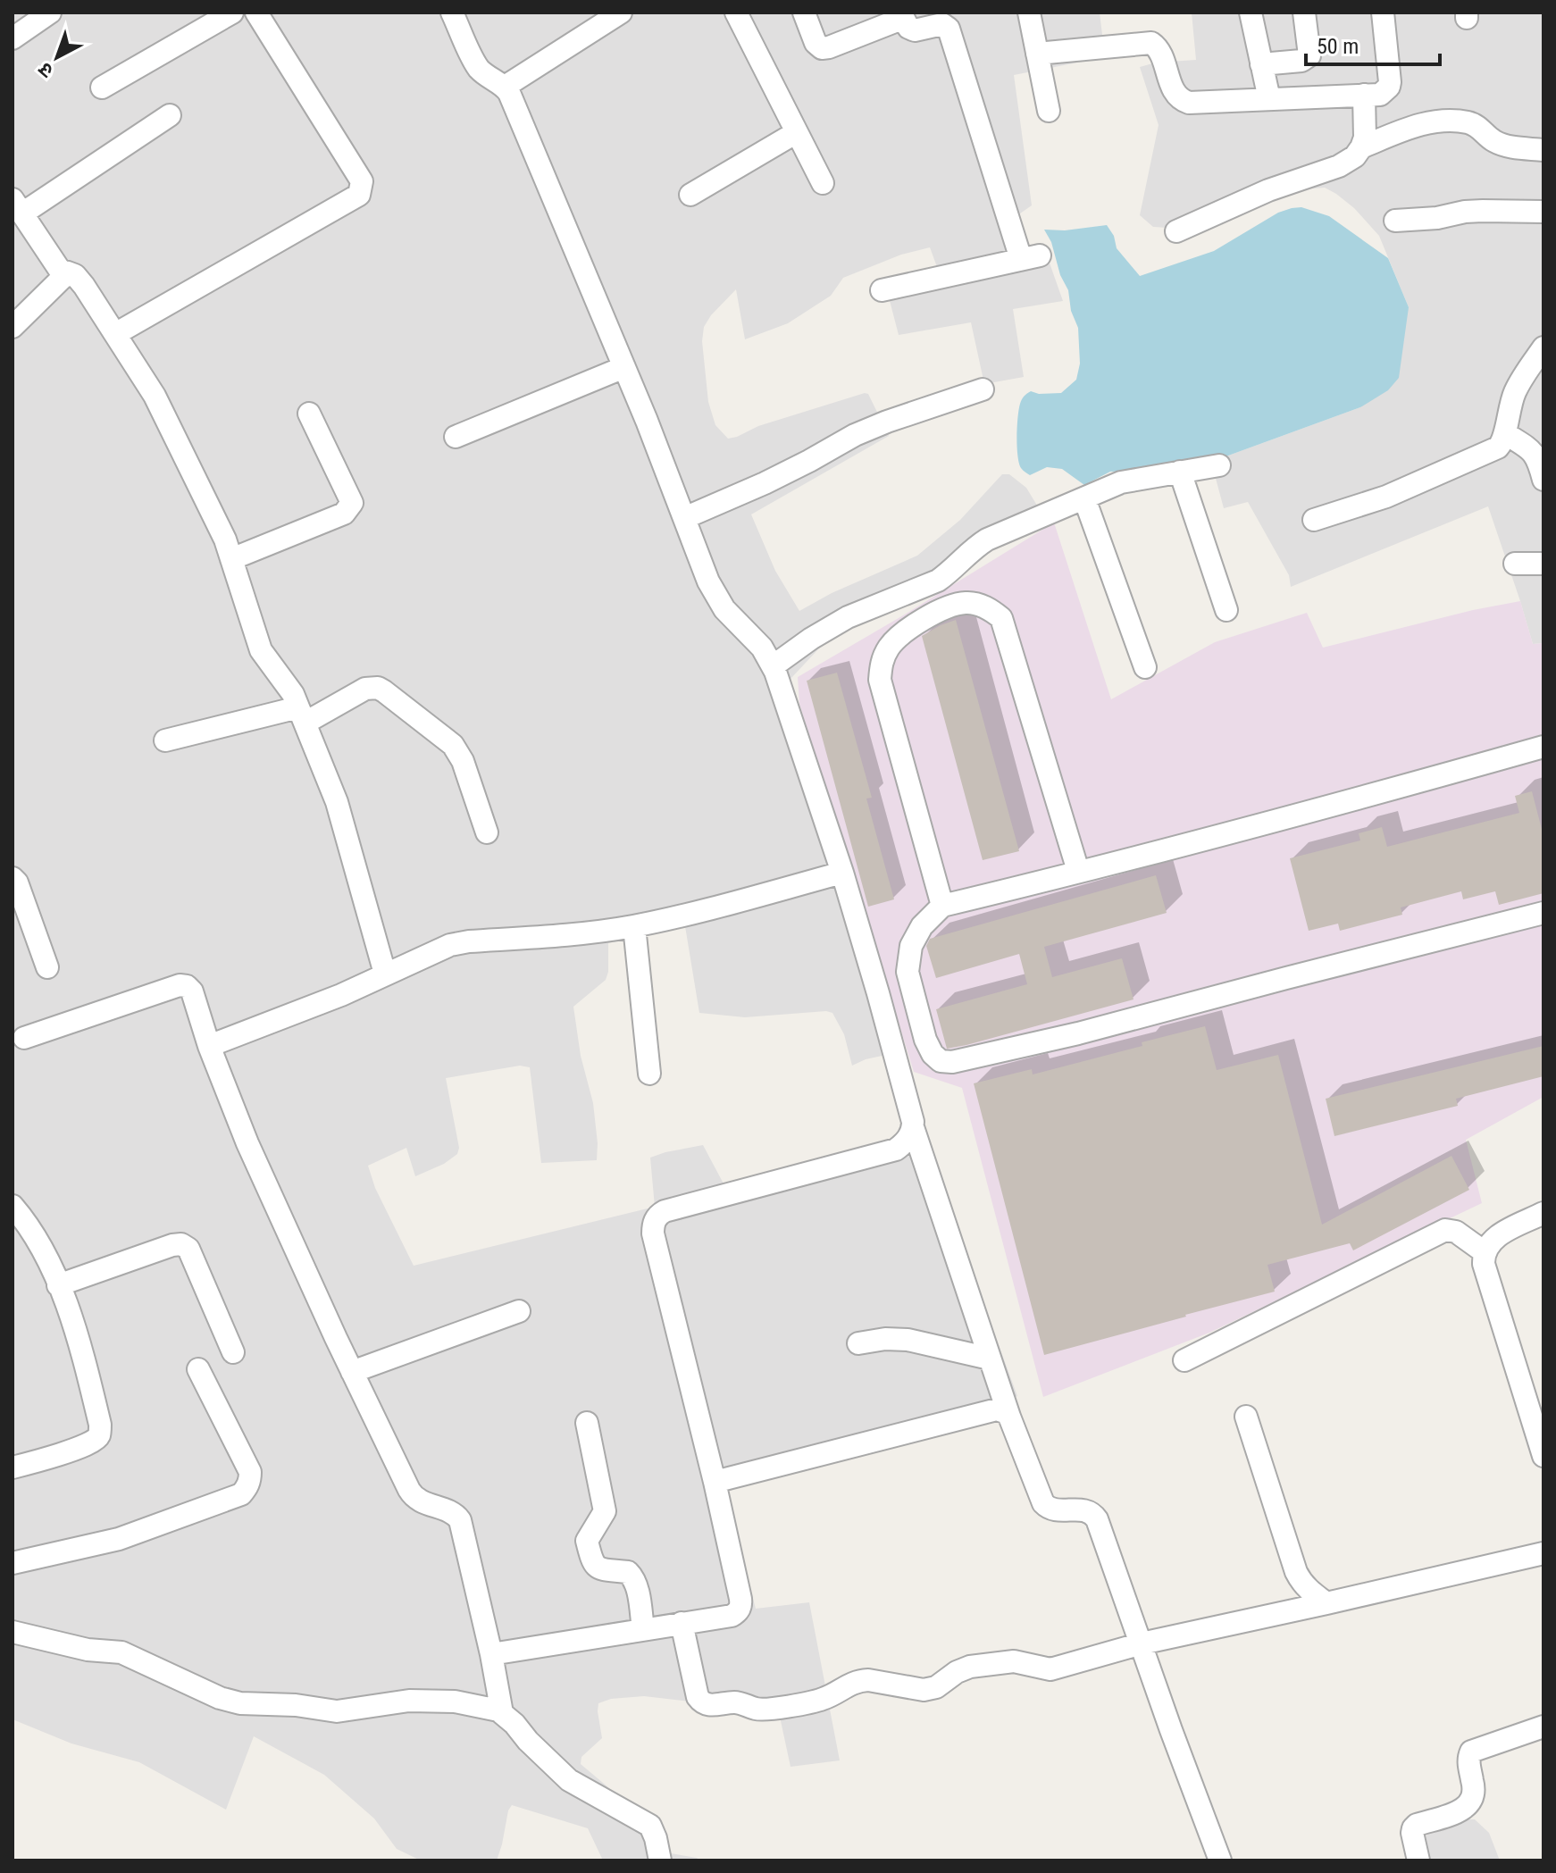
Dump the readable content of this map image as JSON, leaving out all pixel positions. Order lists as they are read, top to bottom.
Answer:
{
  "scale_bar": "50 m",
  "north": "bottom left"
}
